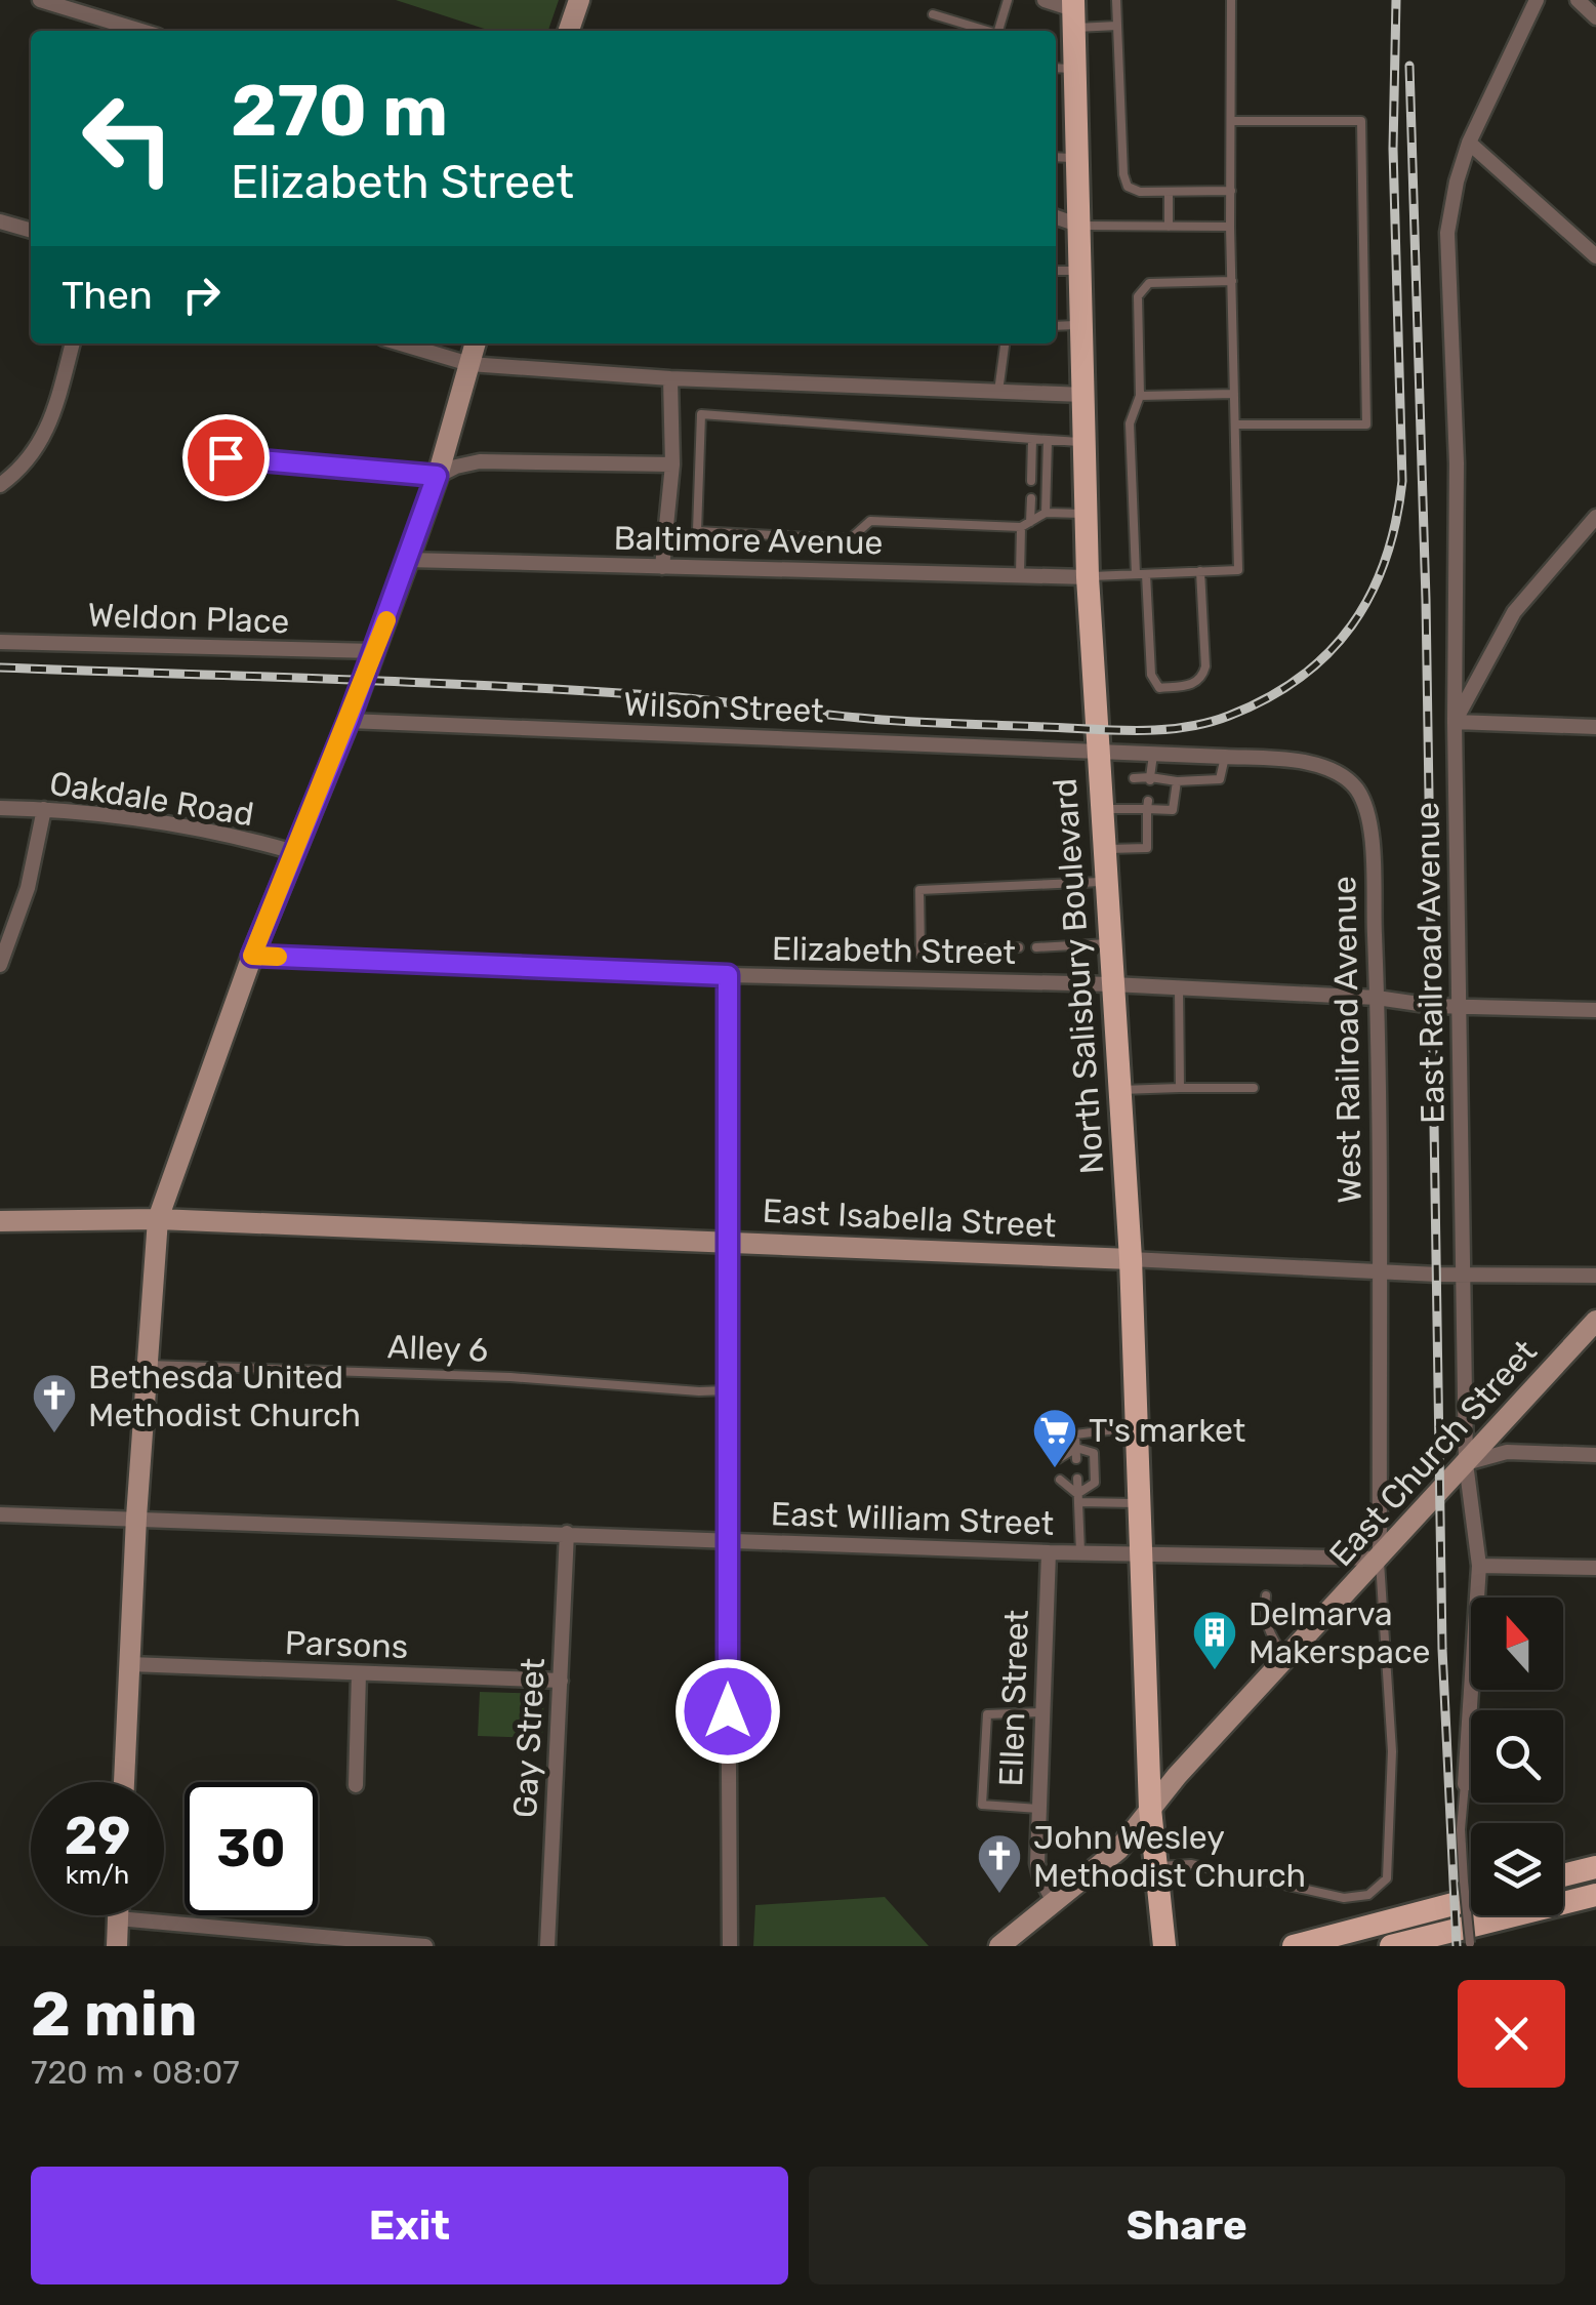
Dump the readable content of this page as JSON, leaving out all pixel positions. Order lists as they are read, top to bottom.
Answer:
{
  "streets": {
    "main road": ["North Salisbury Boulevard"],
    "street": [
      "Baltimore Avenue",
      "Weldon Place",
      "Wilson Street",
      "Oakdale Road",
      "Elizabeth Street",
      "East Railroad Avenue",
      "West Railroad Avenue",
      "East Isabella Street",
      "East Church Street",
      "East William Street",
      "Parsons",
      "Ellen Street",
      "Gay Street"
    ],
    "lane": ["Alley 6"]
  },
  "crossings": [
    ["Baltimore Avenue", "North Salisbury Boulevard"],
    ["Wilson Street", "North Salisbury Boulevard"],
    ["Wilson Street", "West Railroad Avenue"],
    ["Elizabeth Street", "East Railroad Avenue"],
    ["Elizabeth Street", "North Salisbury Boulevard"],
    ["Elizabeth Street", "West Railroad Avenue"],
    ["East Railroad Avenue", "East Isabella Street"],
    ["East Railroad Avenue", "East Church Street"],
    ["North Salisbury Boulevard", "West Railroad Avenue"],
    ["North Salisbury Boulevard", "East Isabella Street"],
    ["North Salisbury Boulevard", "East Church Street"],
    ["North Salisbury Boulevard", "East William Street"],
    ["West Railroad Avenue", "East Isabella Street"],
    ["West Railroad Avenue", "East Church Street"],
    ["West Railroad Avenue", "East William Street"],
    ["East Church Street", "East William Street"],
    ["East Church Street", "Ellen Street"],
    ["East William Street", "Ellen Street"],
    ["East William Street", "Gay Street"],
    ["Parsons", "Gay Street"]
  ],
  "places": {
    "church": ["Bethesda United Methodist Church", "John Wesley Methodist Church"],
    "supermarket": ["T's market"],
    "building": ["Delmarva Makerspace"]
  },
  "north": "top",
  "page": {
    "turn": ["270 m", "Elizabeth Street"],
    "then": "Then",
    "speed": "29 km/h",
    "limit": "30",
    "heading": ["2 min", "720 m · 08:07"],
    "buttons": ["Exit", "Share"]
  }
}
